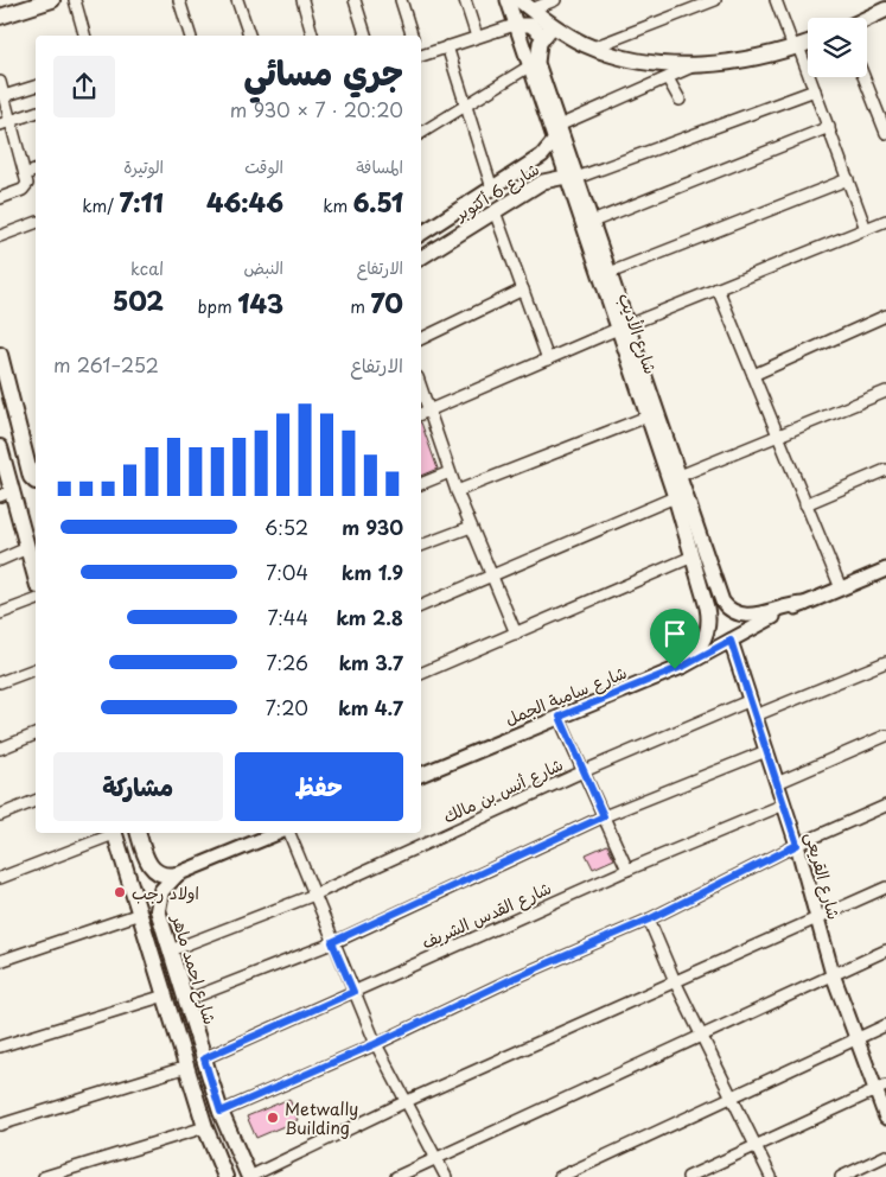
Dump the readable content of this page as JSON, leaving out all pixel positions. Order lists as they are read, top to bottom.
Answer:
{
  "streets": {
    "main road": ["شارع احمد ماهر"],
    "street": [
      "شارع 6 أكتوبر",
      "شارع الأديب",
      "شارع سامية الجمل",
      "شارع أنس بن مالك",
      "شارع القريعى",
      "شارع القدس الشريف"
    ]
  },
  "crossings": [
    ["شارع 6 أكتوبر", "شارع الأديب"],
    ["شارع الأديب", "شارع سامية الجمل"],
    ["شارع سامية الجمل", "شارع القريعى"],
    ["شارع أنس بن مالك", "شارع القريعى"],
    ["شارع أنس بن مالك", "شارع احمد ماهر"],
    ["شارع القريعى", "شارع القدس الشريف"],
    ["شارع القدس الشريف", "شارع احمد ماهر"]
  ],
  "places": ["اولاد رجب", "Metwally Building"],
  "page": {
    "heading": ["جري مسائي", "20:20 · 7 × 930 m"],
    "stats": [
      ["المسافة", "6.51 km"],
      ["الوقت", "46:46"],
      ["الوتيرة", "7:11 /km"],
      ["الارتفاع", "70 m"],
      ["النبض", "143 bpm"],
      ["kcal", "502"]
    ],
    "chart": ["الارتفاع", "252–261 m"],
    "list": [
      {
        "name": "930 m",
        "note": "6:52"
      },
      {
        "name": "1.9 km",
        "note": "7:04"
      },
      {
        "name": "2.8 km",
        "note": "7:44"
      },
      {
        "name": "3.7 km",
        "note": "7:26"
      },
      {
        "name": "4.7 km",
        "note": "7:20"
      }
    ],
    "buttons": ["حفظ", "مشاركة"]
  }
}
